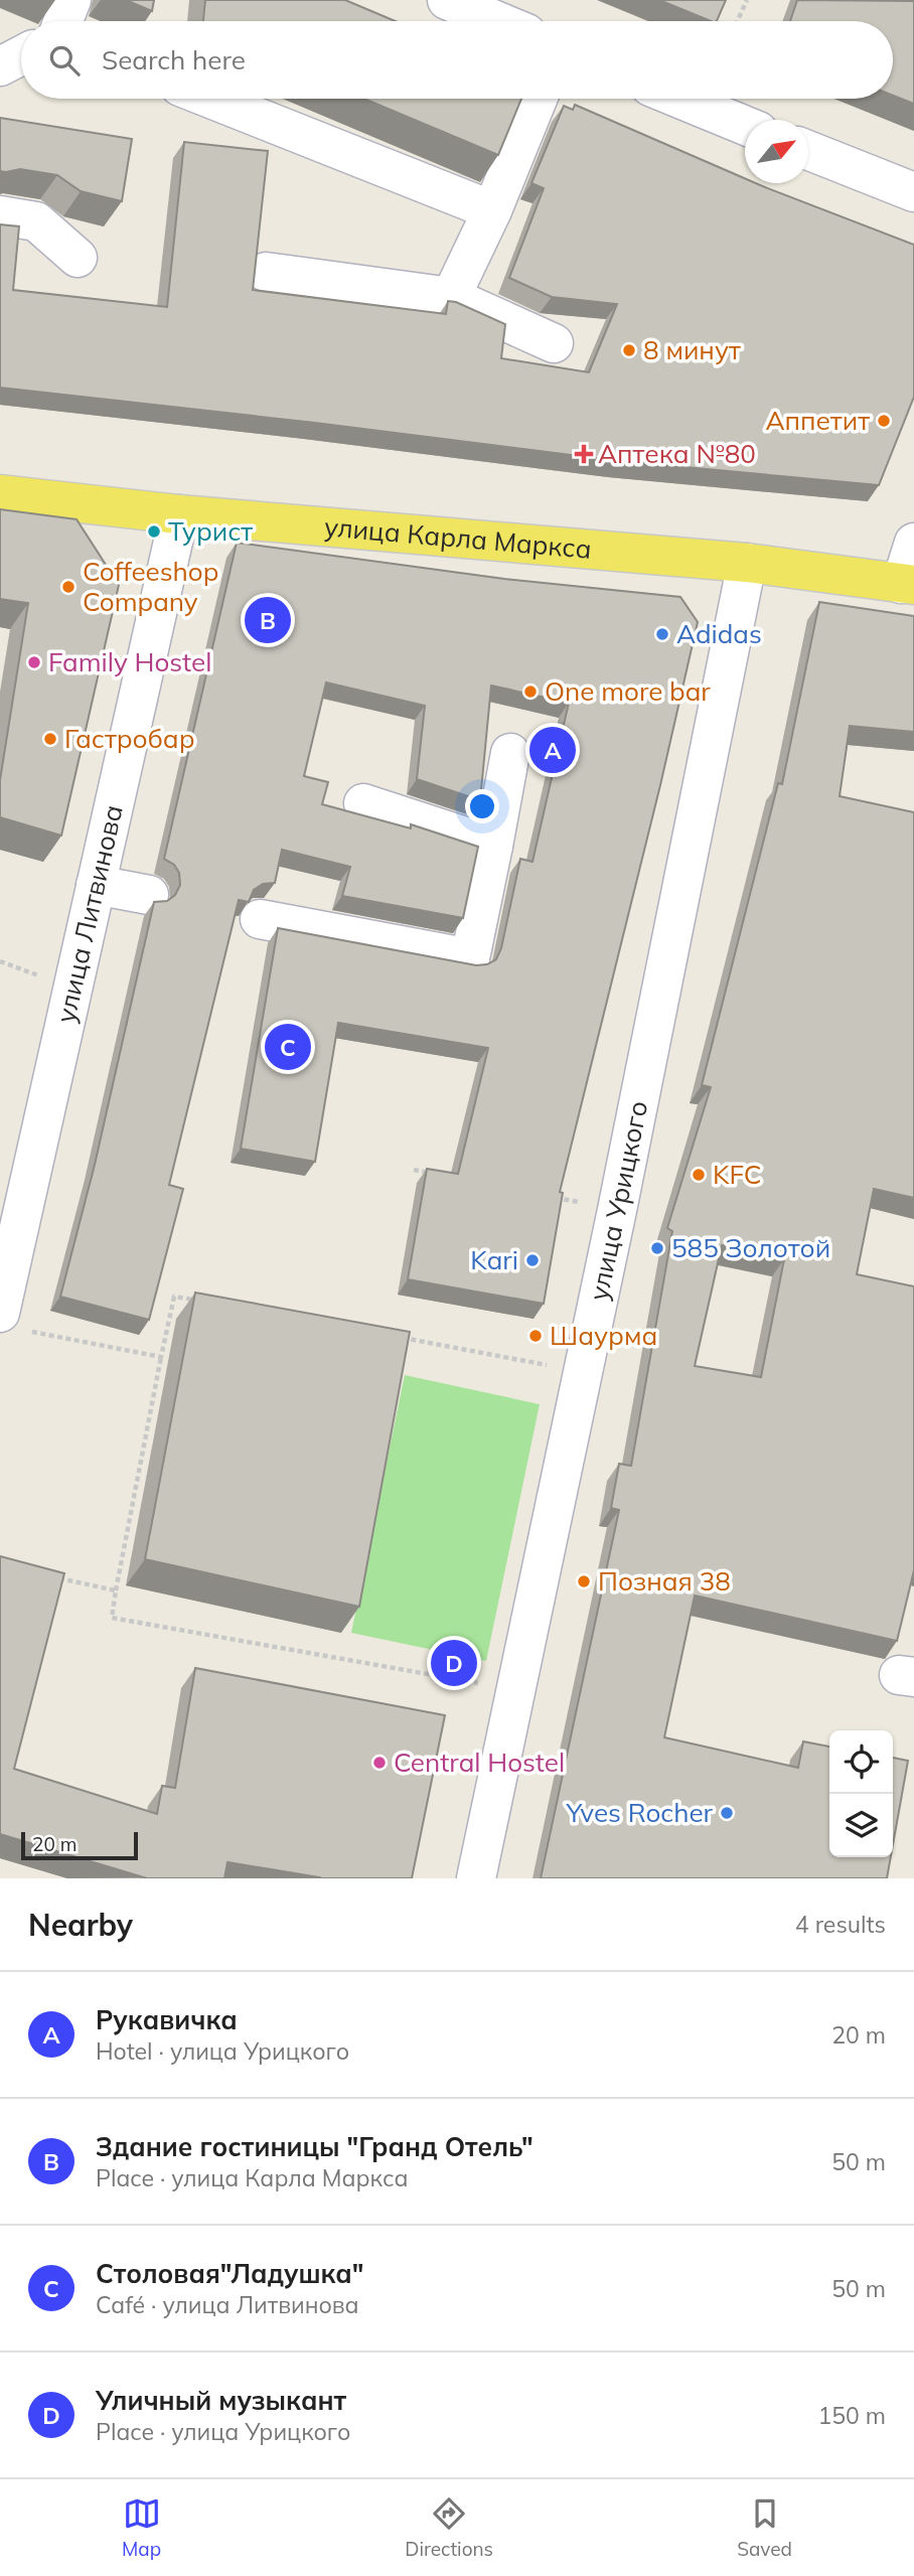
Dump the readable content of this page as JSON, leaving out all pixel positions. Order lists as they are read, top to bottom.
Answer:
{
  "streets": {
    "main road": ["улица Карла Маркса"],
    "street": ["улица Литвинова", "улица Урицкого"]
  },
  "crossings": [
    ["улица Карла Маркса", "улица Литвинова"],
    ["улица Карла Маркса", "улица Урицкого"]
  ],
  "places": {
    "other": [
      "8 минут",
      "Аппетит",
      "Турист",
      "Coffeeshop Company",
      "Adidas",
      "Family Hostel",
      "One more bar",
      "Гастробар",
      "KFC",
      "585 Золотой",
      "Kari",
      "Шаурма",
      "Позная 38",
      "Central Hostel",
      "Yves Rocher"
    ],
    "health": ["Аптека №80"]
  },
  "scale_bar": "20 m",
  "north": "top right",
  "page": {
    "search": "Search here",
    "pins": [
      "B",
      "A",
      "C",
      "D"
    ],
    "scale": "20 m",
    "heading": ["Nearby", "4 results"],
    "list": [
      {
        "mark": "A",
        "name": "Рукавичка",
        "note": "Hotel · улица Урицкого",
        "value": "20 m"
      },
      {
        "mark": "B",
        "name": "Здание гостиницы \"Гранд Отель\"",
        "note": "Place · улица Карла Маркса",
        "value": "50 m"
      },
      {
        "mark": "C",
        "name": "Столовая\"Ладушка\"",
        "note": "Café · улица Литвинова",
        "value": "50 m"
      },
      {
        "mark": "D",
        "name": "Уличный музыкант",
        "note": "Place · улица Урицкого",
        "value": "150 m"
      }
    ],
    "nav": ["Map", "Directions", "Saved"]
  }
}
